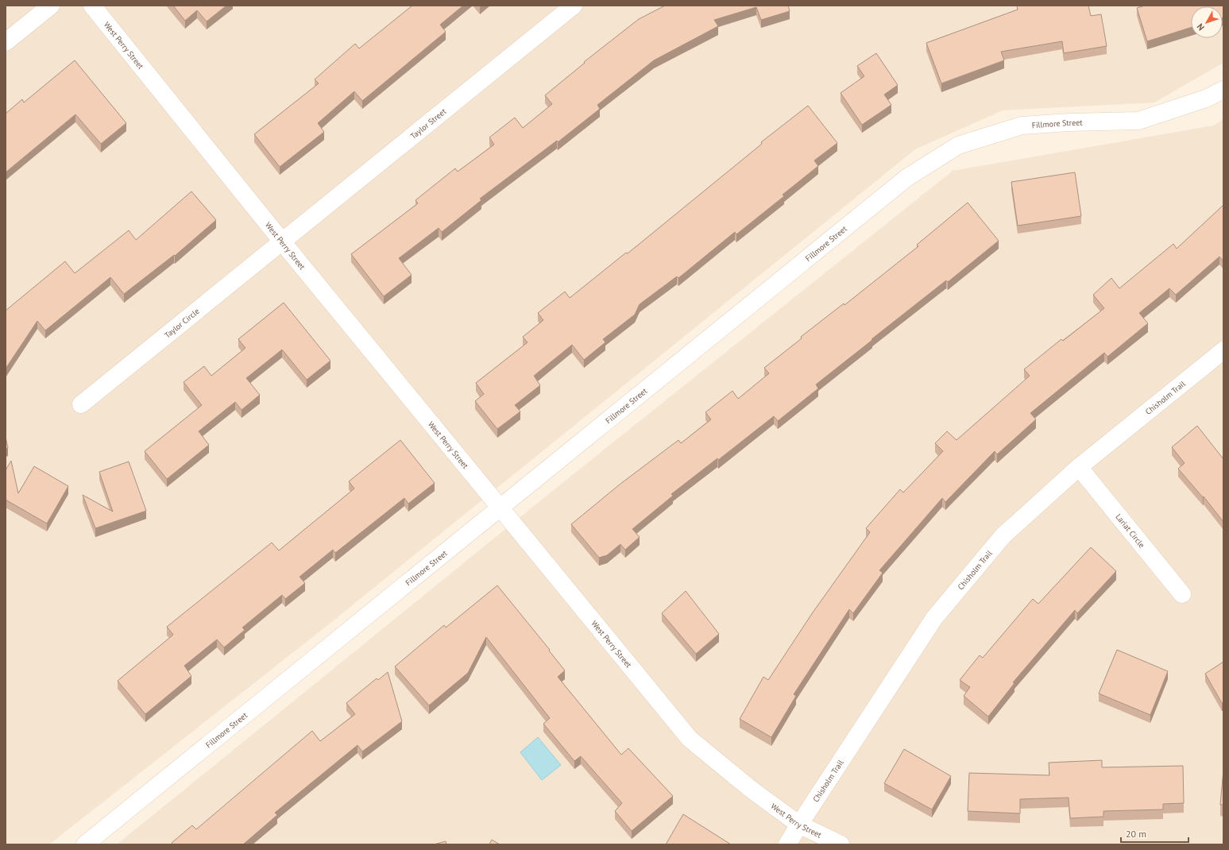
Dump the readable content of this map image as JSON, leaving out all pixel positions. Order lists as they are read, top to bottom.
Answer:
{
  "streets": {
    "street": [
      "West Perry Street",
      "Taylor Street",
      "Fillmore Street",
      "Taylor Circle",
      "Chisholm Trail",
      "Lariat Circle"
    ]
  },
  "crossings": [
    ["West Perry Street", "Taylor Street"],
    ["West Perry Street", "Fillmore Street"],
    ["West Perry Street", "Taylor Circle"],
    ["West Perry Street", "Chisholm Trail"],
    ["Taylor Street", "Taylor Circle"],
    ["Chisholm Trail", "Lariat Circle"]
  ],
  "scale_bar": "20 m",
  "north": "bottom left"
}
